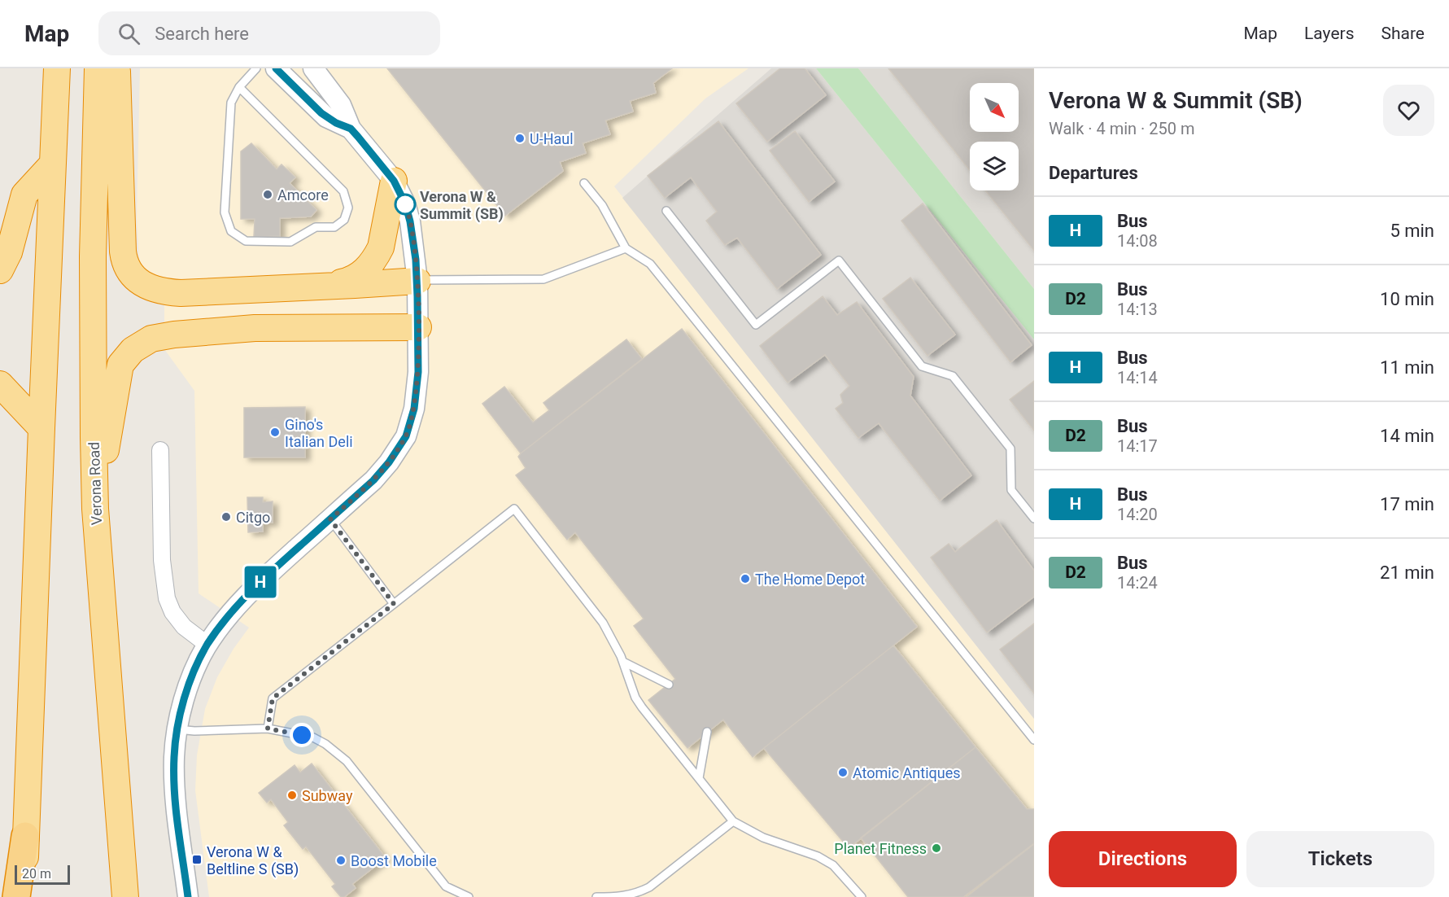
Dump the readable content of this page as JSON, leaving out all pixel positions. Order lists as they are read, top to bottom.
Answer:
{
  "streets": {
    "highway": ["Verona Road"]
  },
  "places": {
    "other": [
      "U-Haul",
      "Amcore",
      "Verona W & Summit (SB)",
      "Gino's Italian Deli",
      "Citgo",
      "The Home Depot",
      "Atomic Antiques",
      "Subway",
      "Planet Fitness",
      "Boost Mobile"
    ],
    "transit": ["Verona W & Beltline S (SB)"]
  },
  "lines": ["bus line H"],
  "scale_bar": "20 m",
  "north": "bottom right",
  "page": {
    "header": "Map",
    "search": "Search here",
    "nav": ["Map", "Layers", "Share"],
    "on_map": "H",
    "heading": [
      ["Verona W & Summit (SB)", "Walk · 4 min · 250 m"],
      "Departures"
    ],
    "list": [
      {
        "mark": "H",
        "name": "Bus",
        "note": "14:08",
        "value": "5 min"
      },
      {
        "mark": "D2",
        "name": "Bus",
        "note": "14:13",
        "value": "10 min"
      },
      {
        "mark": "H",
        "name": "Bus",
        "note": "14:14",
        "value": "11 min"
      },
      {
        "mark": "D2",
        "name": "Bus",
        "note": "14:17",
        "value": "14 min"
      },
      {
        "mark": "H",
        "name": "Bus",
        "note": "14:20",
        "value": "17 min"
      },
      {
        "mark": "D2",
        "name": "Bus",
        "note": "14:24",
        "value": "21 min"
      }
    ],
    "buttons": ["Directions", "Tickets"],
    "scale": "20 m"
  }
}
